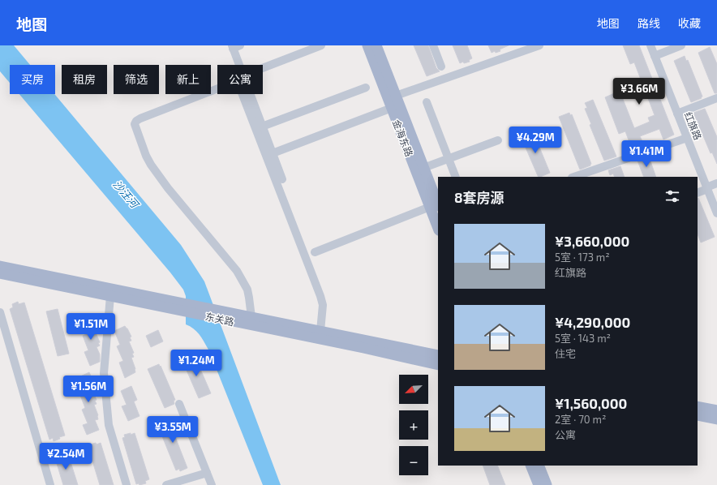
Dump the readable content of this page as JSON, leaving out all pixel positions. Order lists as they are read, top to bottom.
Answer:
{
  "streets": {
    "main road": ["金海东路", "东关路"],
    "street": ["红旗路"]
  },
  "water": ["沙汪河"],
  "north": "bottom left",
  "page": {
    "header": "地图",
    "nav": ["地图", "路线", "收藏"],
    "chip": [
      "买房",
      "租房",
      "筛选",
      "新上",
      "公寓"
    ],
    "price": [
      "¥3.66M",
      "¥4.29M",
      "¥1.41M",
      "¥1.51M",
      "¥1.24M",
      "¥1.56M",
      "¥3.55M",
      "¥2.54M"
    ],
    "heading": "8套房源",
    "list": [
      {
        "name": "¥3,660,000",
        "note": "5室 · 173 m² · 红旗路"
      },
      {
        "name": "¥4,290,000",
        "note": "5室 · 143 m² · 住宅"
      },
      {
        "name": "¥1,560,000",
        "note": "2室 · 70 m² · 公寓"
      }
    ],
    "map_buttons": ["+", "−"]
  }
}
